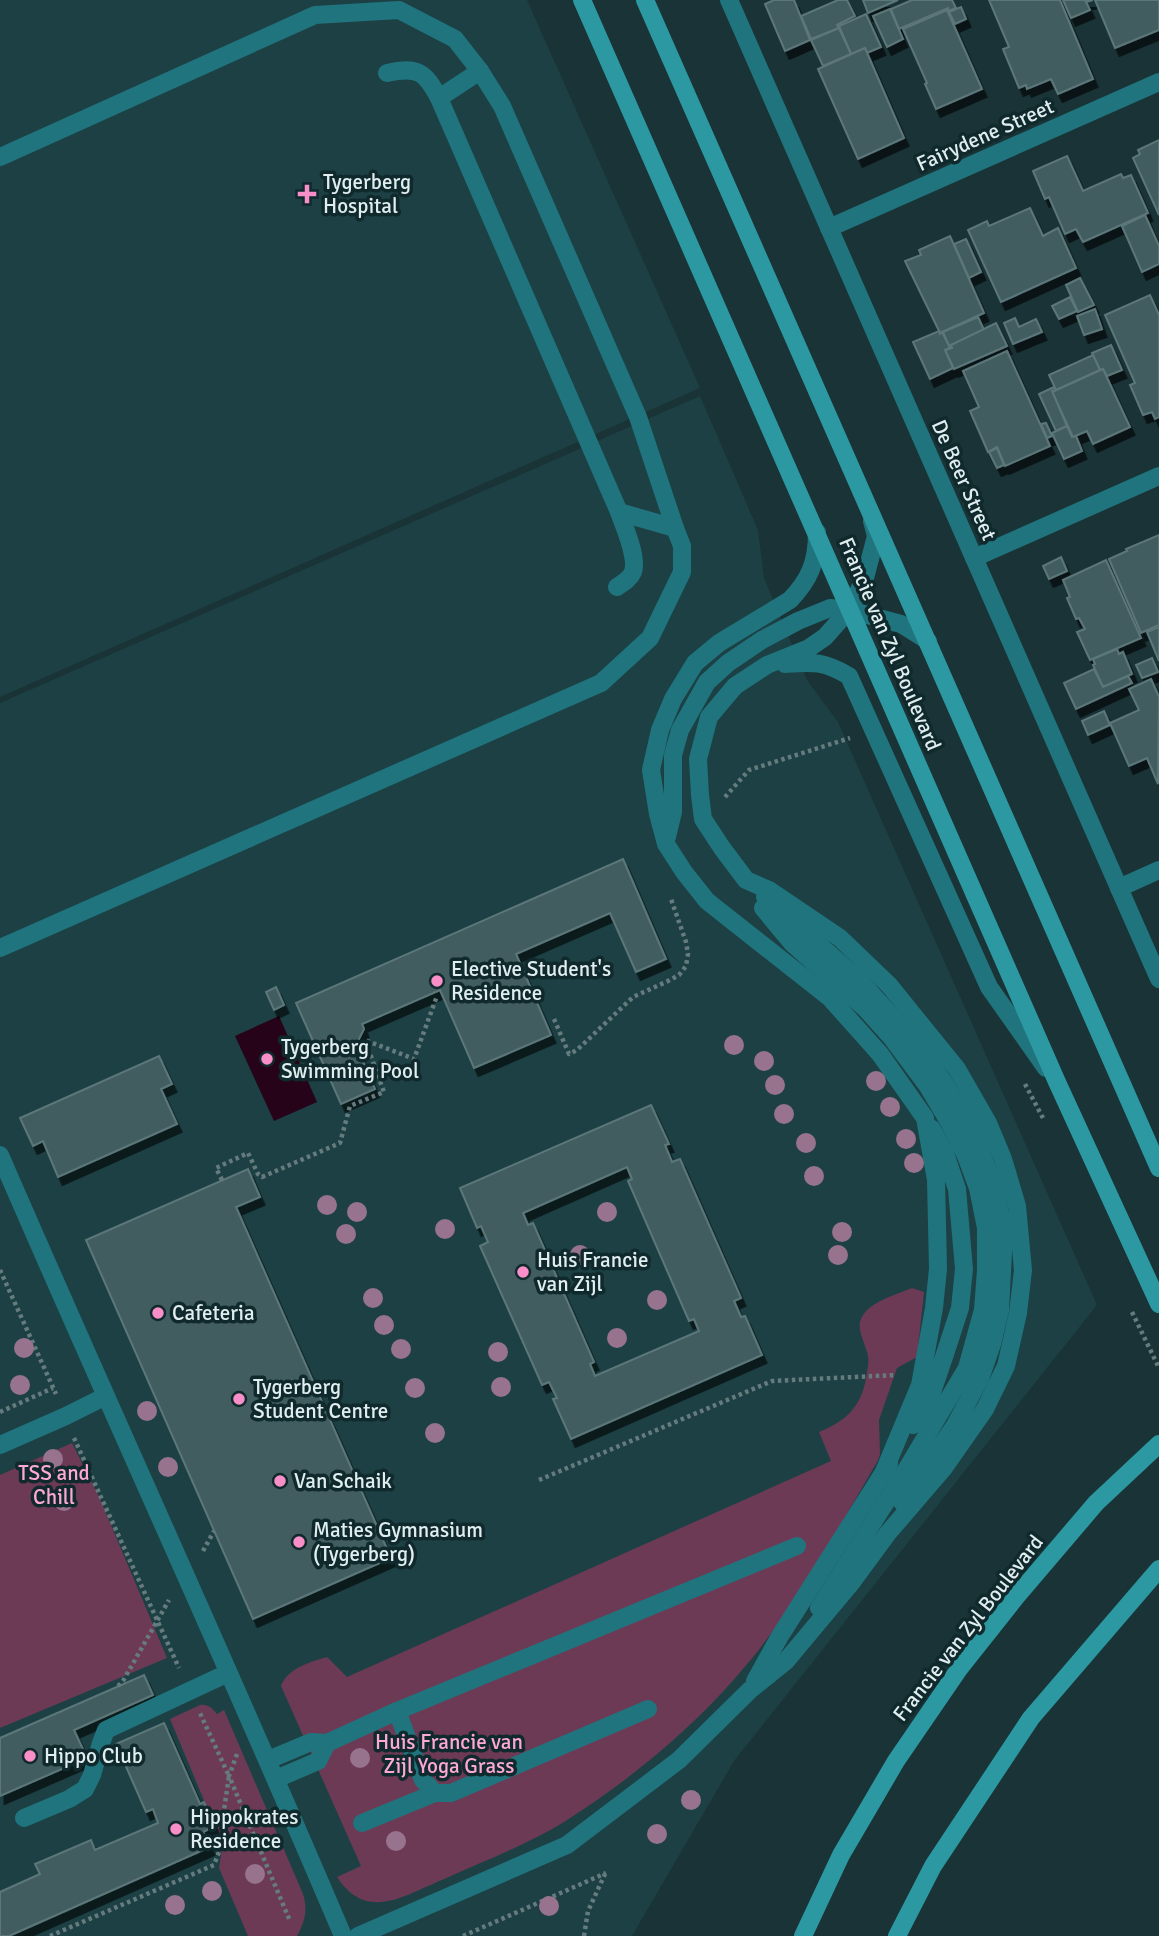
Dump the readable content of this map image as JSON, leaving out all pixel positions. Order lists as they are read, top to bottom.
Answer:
{
  "streets": {
    "main road": ["Francie van Zyl Boulevard"],
    "street": ["Fairydene Street", "De Beer Street"]
  },
  "crossings": [
    ["Fairydene Street", "De Beer Street"]
  ],
  "parks": ["TSS and Chill", "Huis Francie van Zijl Yoga Grass"],
  "places": {
    "health": ["Tygerberg Hospital"],
    "other": [
      "Elective Student's Residence",
      "Tygerberg Swimming Pool",
      "Huis Francie van Zijl",
      "Cafeteria",
      "Tygerberg Student Centre",
      "Van Schaik",
      "Maties Gymnasium (Tygerberg)",
      "Hippo Club",
      "Hippokrates Residence"
    ]
  }
}
